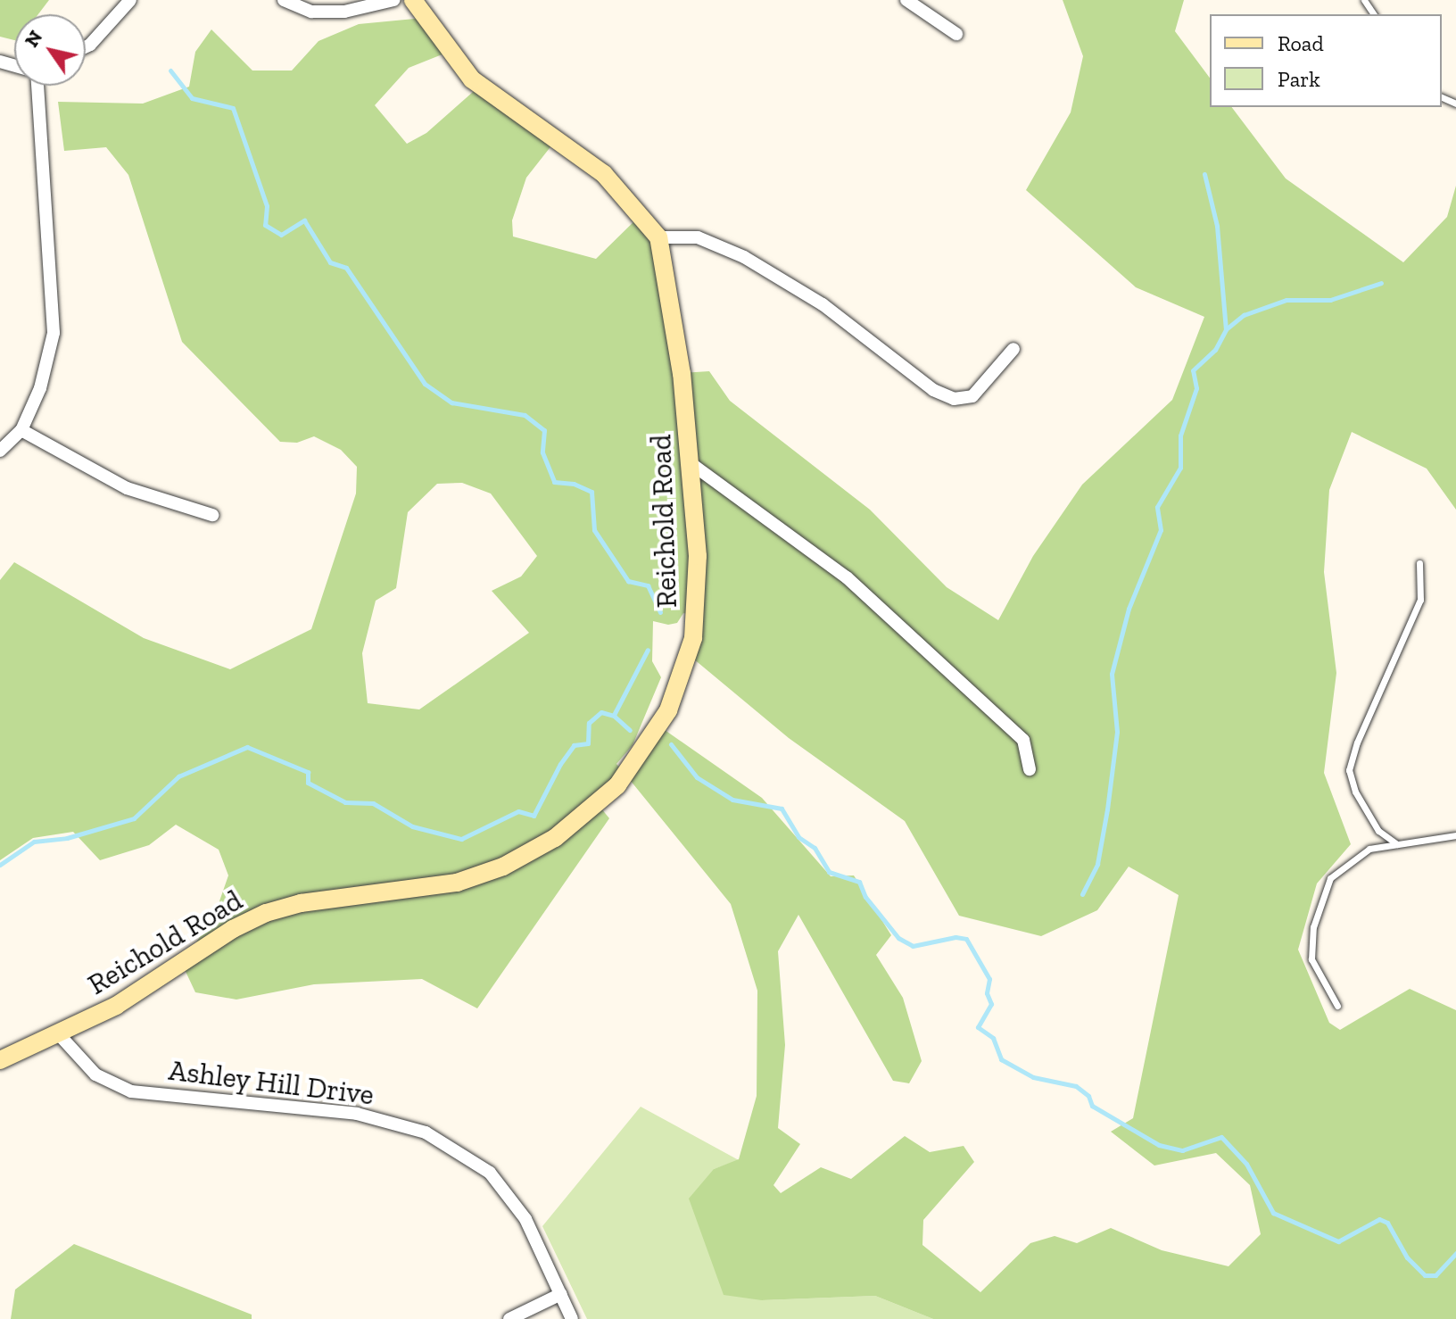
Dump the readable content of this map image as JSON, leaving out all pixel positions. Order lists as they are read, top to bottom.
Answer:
{
  "streets": {
    "street": ["Reichold Road", "Ashley Hill Drive"]
  },
  "crossings": [
    ["Reichold Road", "Ashley Hill Drive"]
  ],
  "legend": ["Road", "Park"],
  "north": "top left"
}
